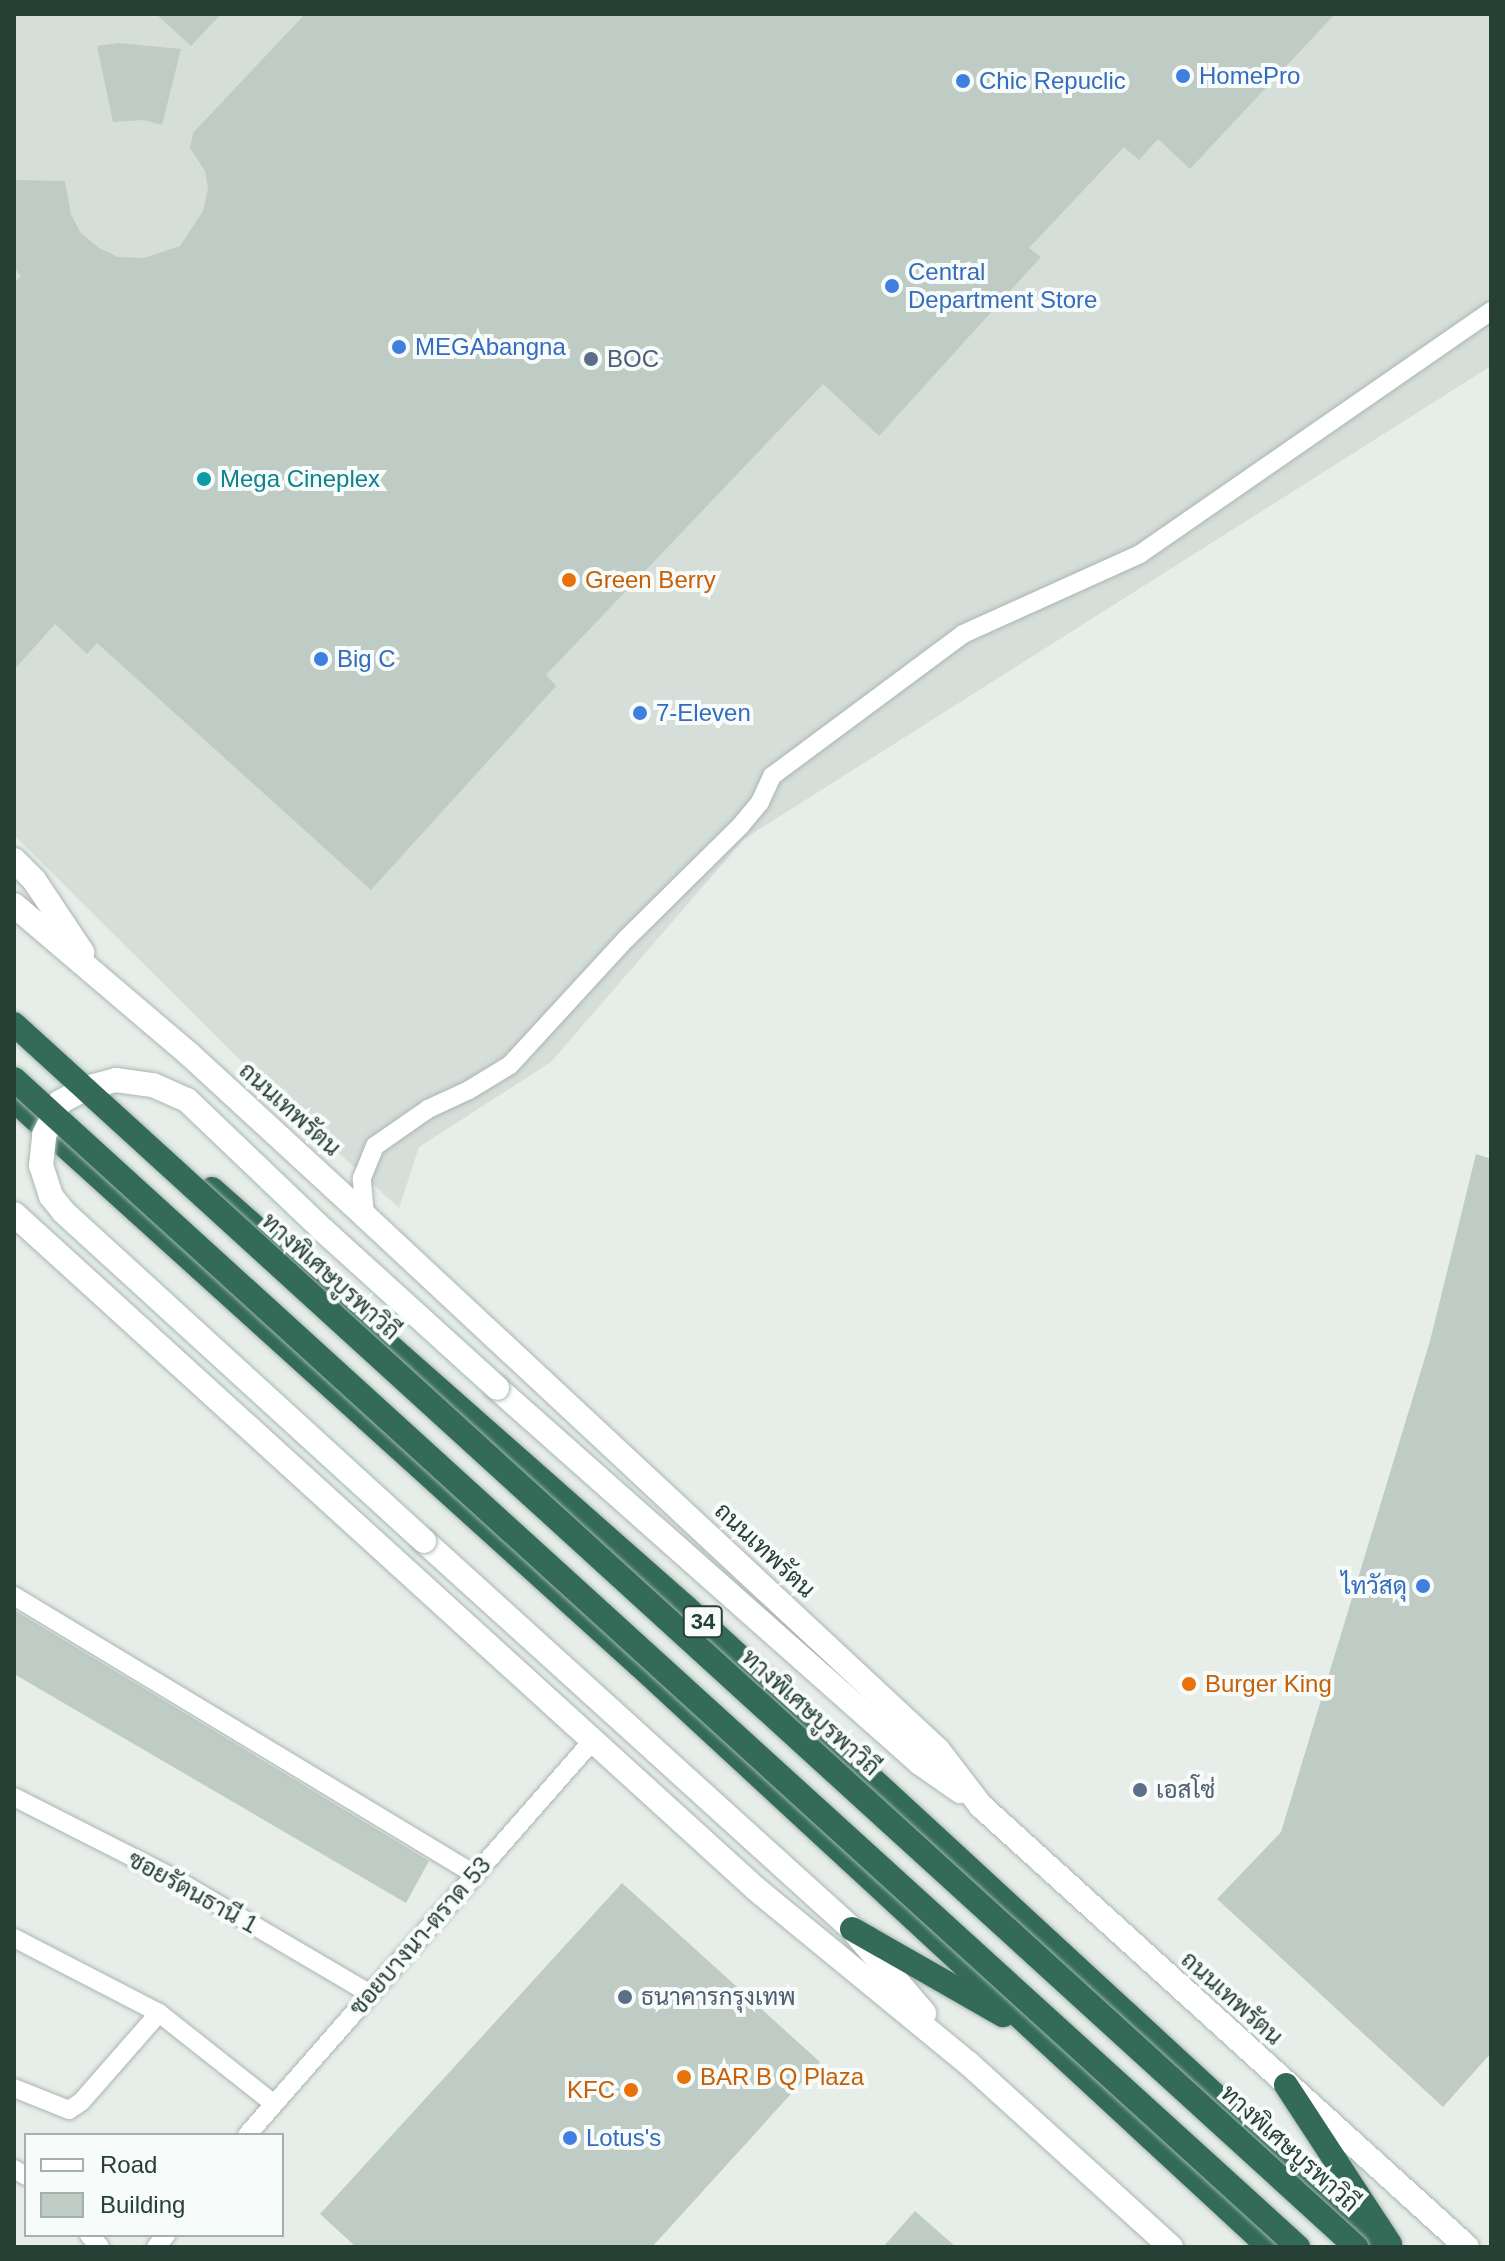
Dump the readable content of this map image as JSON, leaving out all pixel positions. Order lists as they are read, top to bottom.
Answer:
{
  "streets": {
    "highway": ["ทางพิเศษบูรพาวิถี", "34"],
    "main road": ["ถนนเทพรัตน"],
    "street": ["ซอยรัตนธานี 1", "ซอยบางนา-ตราด 53"]
  },
  "crossings": [
    ["ซอยรัตนธานี 1", "ซอยบางนา-ตราด 53"]
  ],
  "places": [
    "HomePro",
    "Chic Repuclic",
    "Central Department Store",
    "MEGAbangna",
    "BOC",
    "Mega Cineplex",
    "Green Berry",
    "Big C",
    "7-Eleven",
    "ไทวัสดุ",
    "Burger King",
    "เอสโซ่",
    "ธนาคารกรุงเทพ",
    "BAR B Q Plaza",
    "KFC",
    "Lotus's"
  ],
  "legend": ["Road", "Building"]
}
